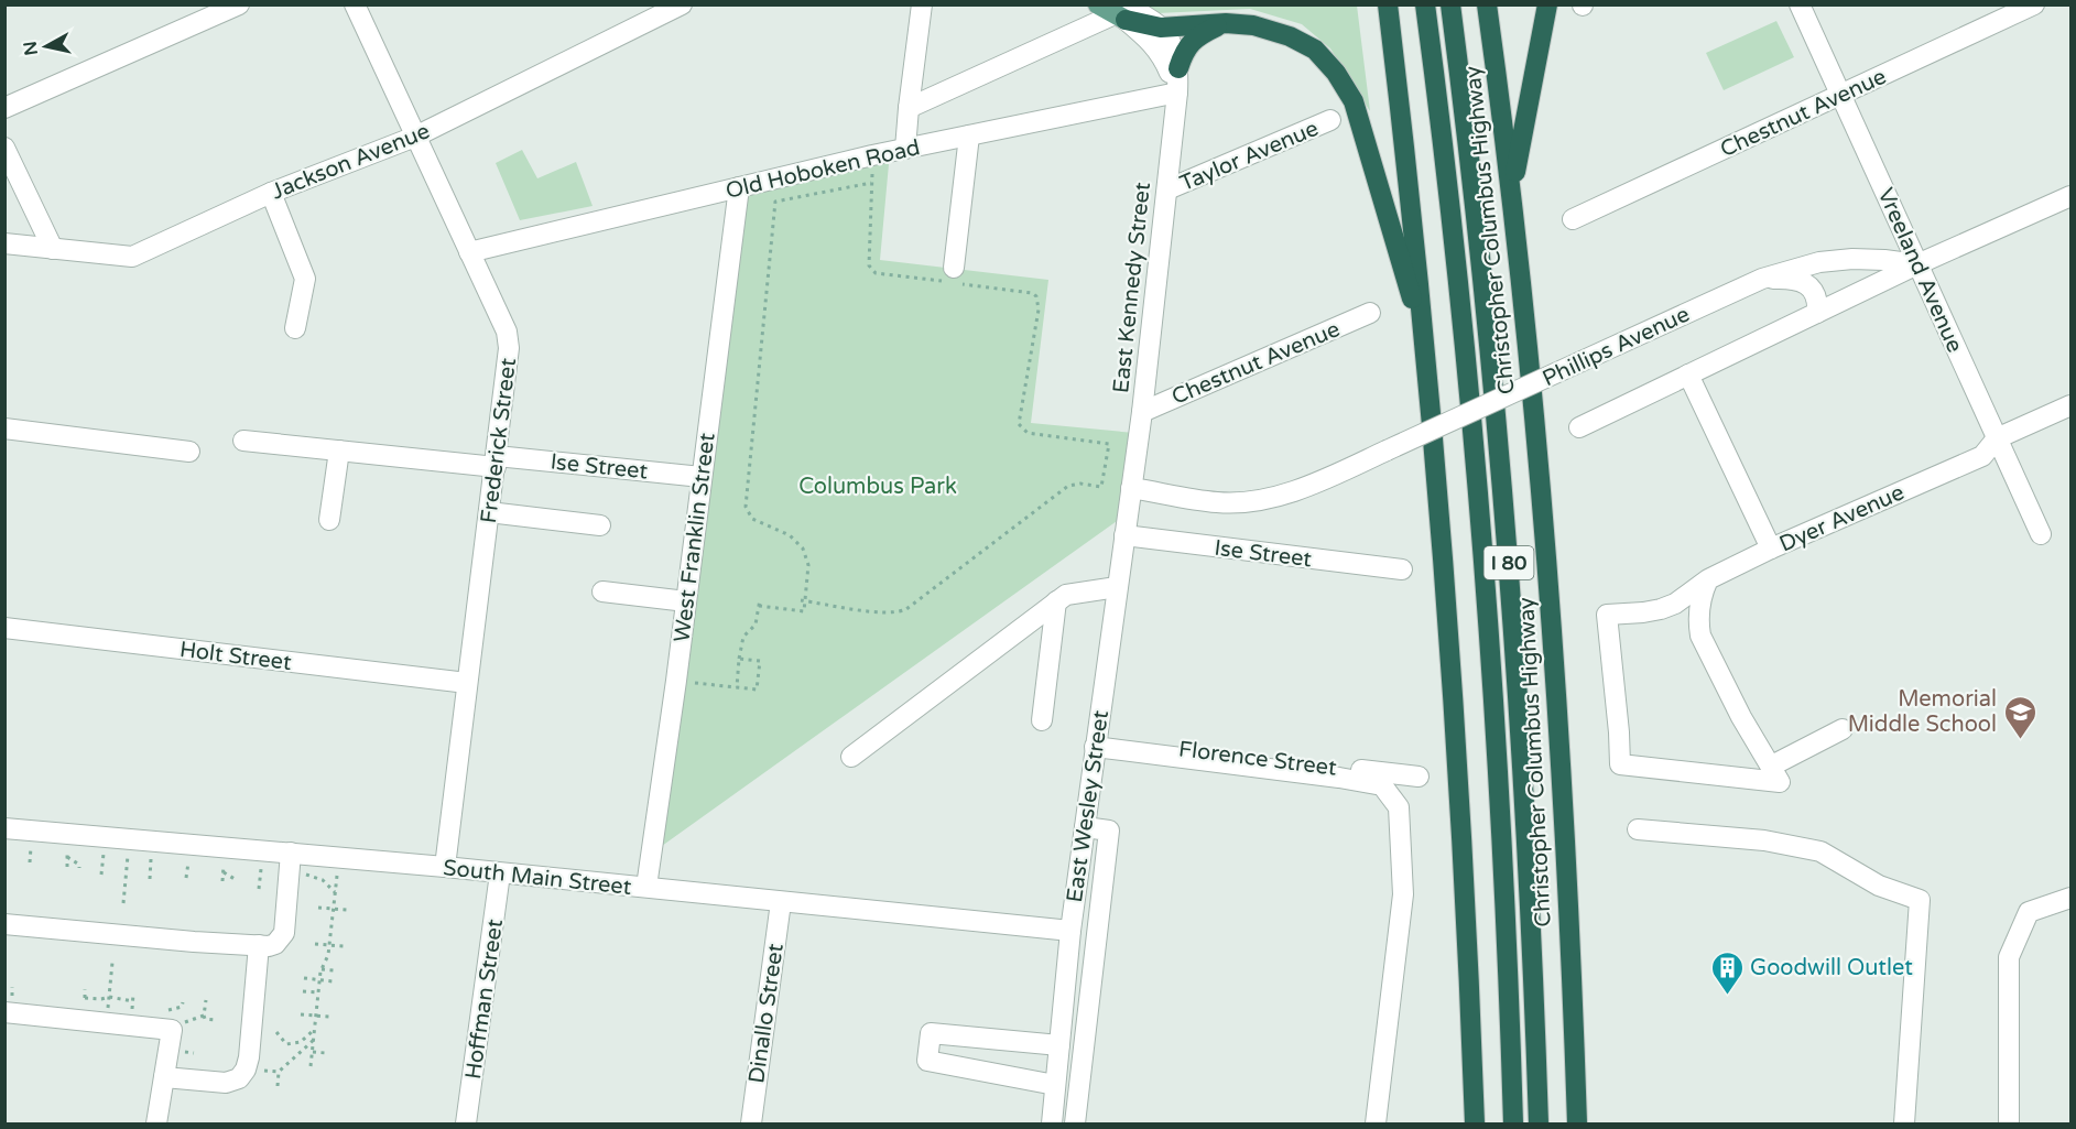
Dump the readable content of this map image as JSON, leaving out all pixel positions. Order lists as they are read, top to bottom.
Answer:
{
  "streets": {
    "highway": ["Christopher Columbus Highway", "I 80"],
    "street": [
      "Chestnut Avenue",
      "Taylor Avenue",
      "Jackson Avenue",
      "Old Hoboken Road",
      "Vreeland Avenue",
      "East Kennedy Street",
      "Phillips Avenue",
      "Frederick Street",
      "Ise Street",
      "Dyer Avenue",
      "West Franklin Street",
      "Holt Street",
      "Florence Street",
      "East Wesley Street",
      "South Main Street",
      "Hoffman Street",
      "Dinallo Street"
    ]
  },
  "crossings": [
    ["Chestnut Avenue", "Vreeland Avenue"],
    ["Chestnut Avenue", "East Kennedy Street"],
    ["Taylor Avenue", "East Kennedy Street"],
    ["Jackson Avenue", "Frederick Street"],
    ["Old Hoboken Road", "East Kennedy Street"],
    ["Old Hoboken Road", "Frederick Street"],
    ["Old Hoboken Road", "West Franklin Street"],
    ["Vreeland Avenue", "Phillips Avenue"],
    ["Vreeland Avenue", "Dyer Avenue"],
    ["East Kennedy Street", "Phillips Avenue"],
    ["East Kennedy Street", "East Wesley Street"],
    ["Phillips Avenue", "East Wesley Street"],
    ["Frederick Street", "Ise Street"],
    ["Frederick Street", "Holt Street"],
    ["Frederick Street", "South Main Street"],
    ["Ise Street", "West Franklin Street"],
    ["Ise Street", "East Wesley Street"],
    ["West Franklin Street", "South Main Street"],
    ["Florence Street", "East Wesley Street"],
    ["East Wesley Street", "South Main Street"],
    ["South Main Street", "Hoffman Street"],
    ["South Main Street", "Dinallo Street"]
  ],
  "parks": ["Columbus Park"],
  "places": {
    "school or university": ["Memorial Middle School"],
    "building": ["Goodwill Outlet"]
  },
  "north": "left"
}
